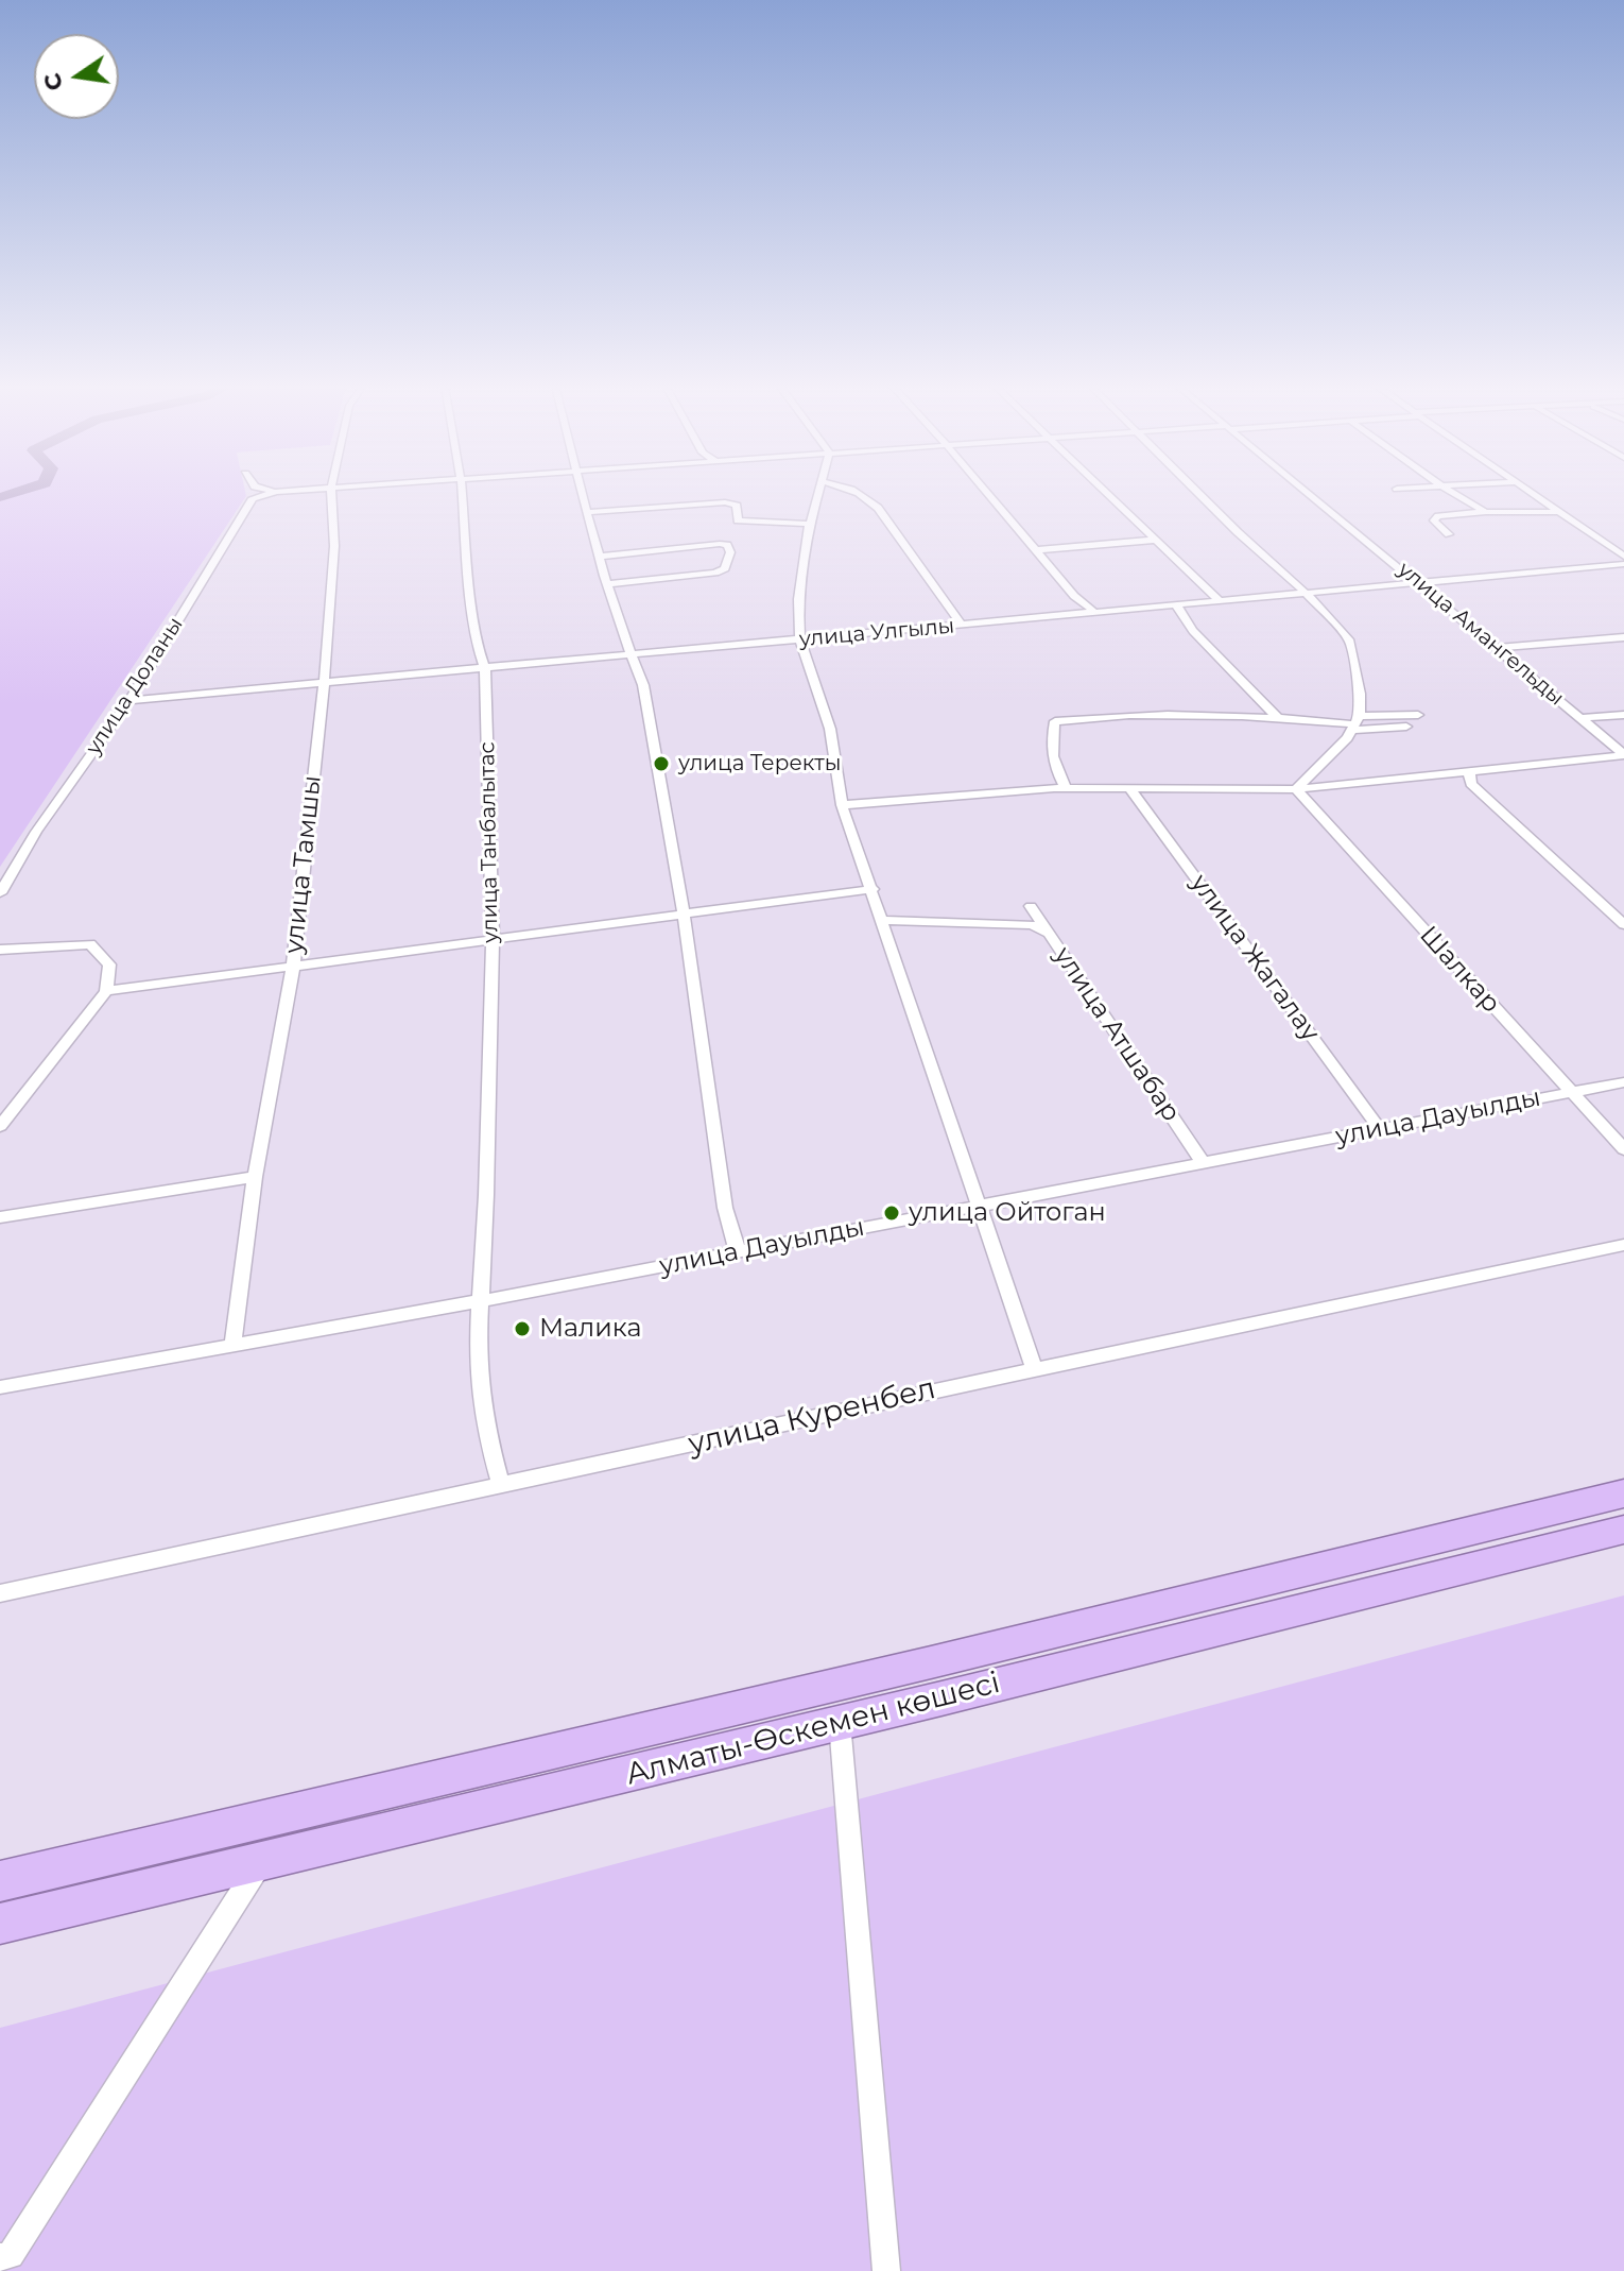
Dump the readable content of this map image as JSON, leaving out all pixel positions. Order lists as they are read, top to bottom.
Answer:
{
  "streets": {
    "highway": ["Алматы-Өскемен көшесі"],
    "street": [
      "улица Улгылы",
      "улица Амангельды",
      "улица Доланы",
      "улица Танбалытас",
      "улица Тамшы",
      "улица Жагалау",
      "Шалкар",
      "улица Атшабар",
      "улица Дауылды",
      "улица Куренбел"
    ]
  },
  "crossings": [
    ["улица Улгылы", "улица Амангельды"],
    ["улица Улгылы", "улица Доланы"],
    ["улица Улгылы", "улица Танбалытас"],
    ["улица Улгылы", "улица Тамшы"],
    ["улица Танбалытас", "улица Дауылды"],
    ["улица Танбалытас", "улица Куренбел"],
    ["улица Тамшы", "улица Дауылды"],
    ["улица Жагалау", "улица Дауылды"],
    ["Шалкар", "улица Дауылды"],
    ["улица Атшабар", "улица Дауылды"]
  ],
  "places": ["улица Теректы", "улица Ойтоган", "Малика"],
  "north": "left"
}
